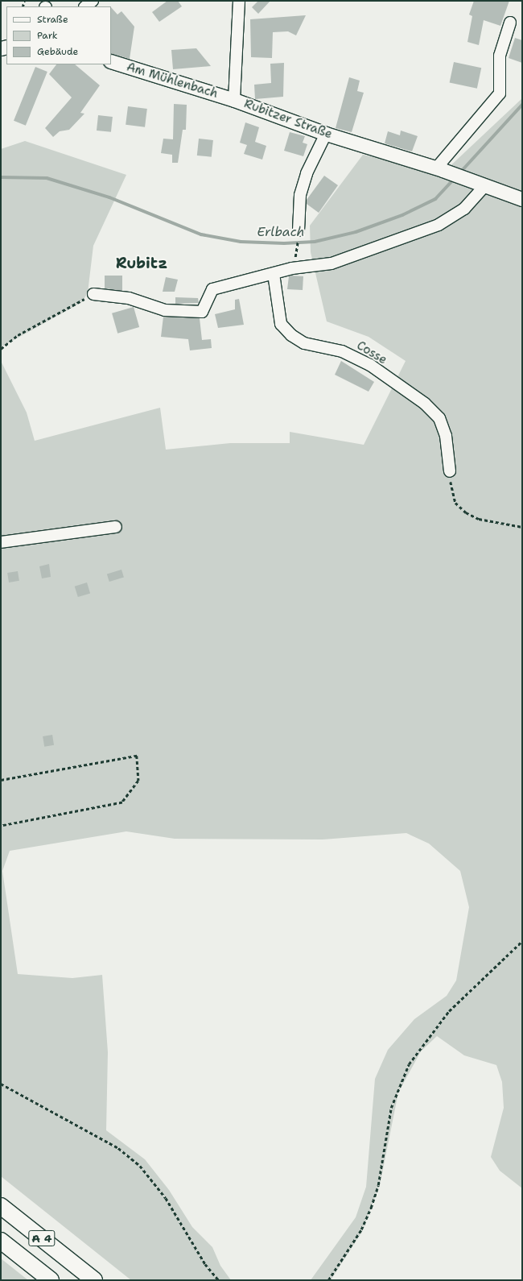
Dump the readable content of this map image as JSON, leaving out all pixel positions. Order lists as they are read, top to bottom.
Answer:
{
  "streets": {
    "highway": ["A 4"],
    "main road": ["Am Mühlenbach", "Rubitzer Straße"],
    "street": ["Cosse"]
  },
  "crossings": [
    ["Am Mühlenbach", "Rubitzer Straße"]
  ],
  "districts": ["Rubitz"],
  "water": ["Erlbach"],
  "legend": ["Straße", "Park", "Gebäude"]
}
